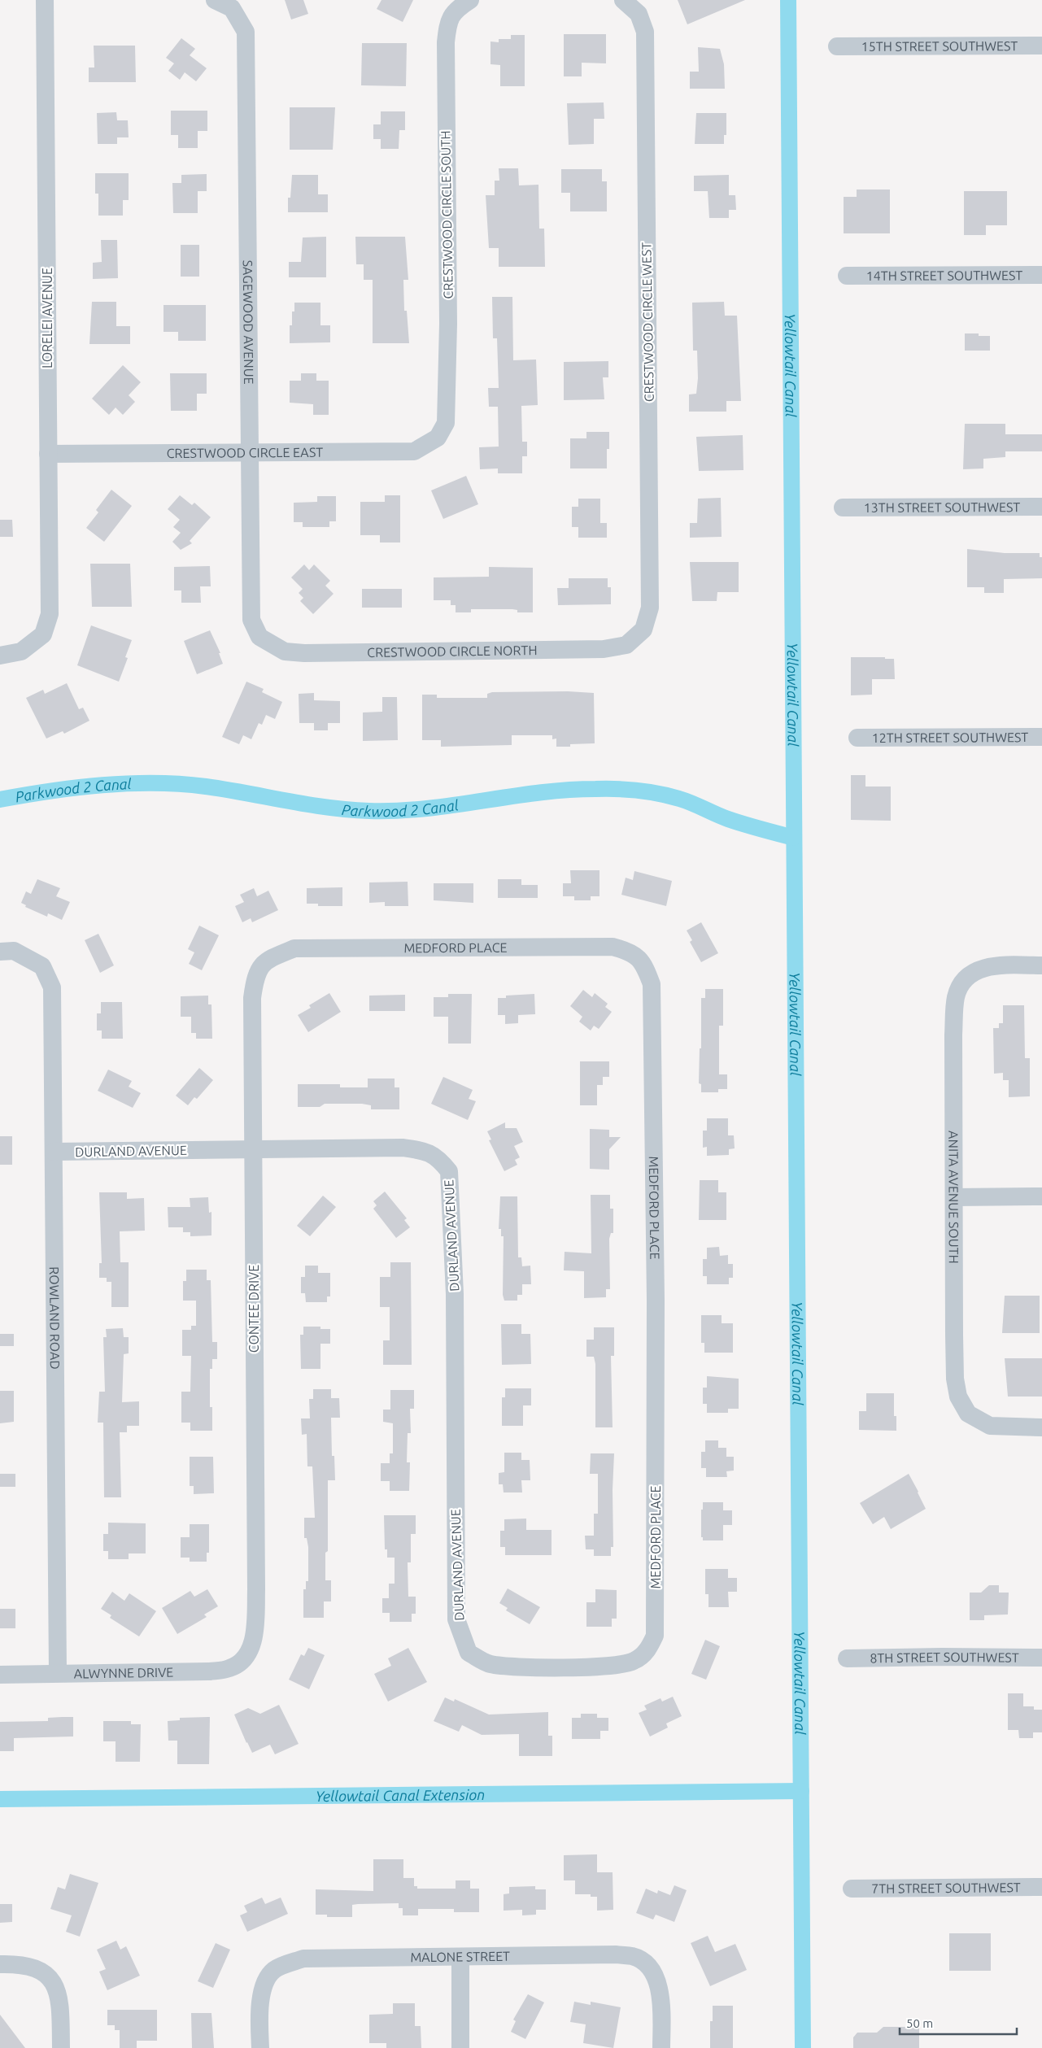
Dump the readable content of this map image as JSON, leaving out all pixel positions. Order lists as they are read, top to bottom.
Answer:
{
  "streets": {
    "street": [
      "15TH STREET SOUTHWEST",
      "CRESTWOOD CIRCLE SOUTH",
      "14TH STREET SOUTHWEST",
      "LORELEI AVENUE",
      "SAGEWOOD AVENUE",
      "CRESTWOOD CIRCLE WEST",
      "CRESTWOOD CIRCLE EAST",
      "13TH STREET SOUTHWEST",
      "CRESTWOOD CIRCLE NORTH",
      "12TH STREET SOUTHWEST",
      "MEDFORD PLACE",
      "DURLAND AVENUE",
      "ANITA AVENUE SOUTH",
      "CONTEE DRIVE",
      "ROWLAND ROAD",
      "8TH STREET SOUTHWEST",
      "ALWYNNE DRIVE",
      "7TH STREET SOUTHWEST",
      "MALONE STREET"
    ]
  },
  "crossings": [
    ["CRESTWOOD CIRCLE SOUTH", "CRESTWOOD CIRCLE EAST"],
    ["LORELEI AVENUE", "CRESTWOOD CIRCLE EAST"],
    ["SAGEWOOD AVENUE", "CRESTWOOD CIRCLE EAST"],
    ["SAGEWOOD AVENUE", "CRESTWOOD CIRCLE NORTH"],
    ["CRESTWOOD CIRCLE WEST", "CRESTWOOD CIRCLE NORTH"],
    ["MEDFORD PLACE", "DURLAND AVENUE"],
    ["MEDFORD PLACE", "CONTEE DRIVE"],
    ["DURLAND AVENUE", "CONTEE DRIVE"],
    ["DURLAND AVENUE", "ROWLAND ROAD"],
    ["CONTEE DRIVE", "ALWYNNE DRIVE"],
    ["ROWLAND ROAD", "ALWYNNE DRIVE"]
  ],
  "water": ["Yellowtail Canal", "Parkwood 2 Canal", "Yellowtail Canal Extension"],
  "scale_bar": "50 m"
}
